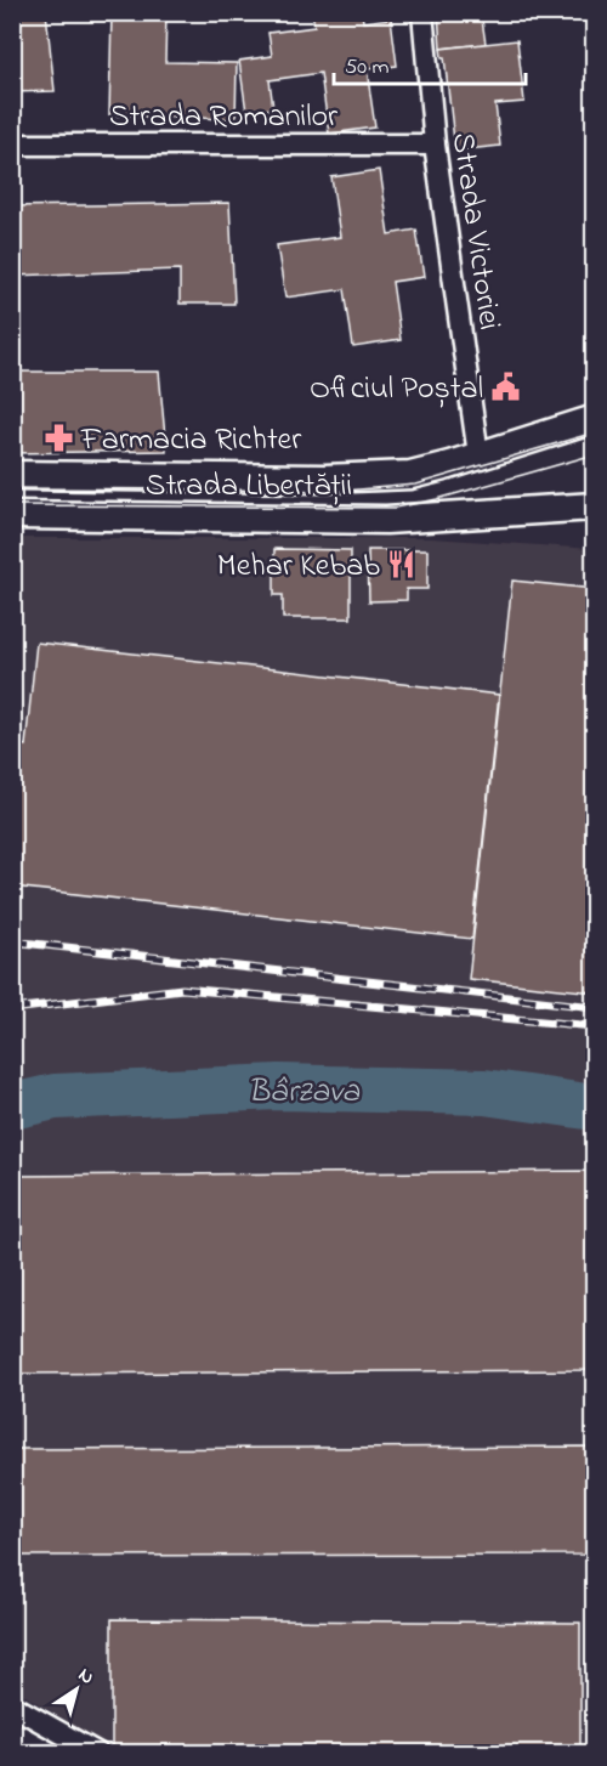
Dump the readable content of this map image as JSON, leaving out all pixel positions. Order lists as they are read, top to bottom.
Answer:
{
  "streets": {
    "main road": ["Strada Libertății"],
    "street": ["Strada Romanilor", "Strada Victoriei"]
  },
  "crossings": [
    ["Strada Romanilor", "Strada Victoriei"],
    ["Strada Victoriei", "Strada Libertății"]
  ],
  "water": ["Bârzava"],
  "places": {
    "public building": ["Oficiul Poștal"],
    "pharmacy": ["Farmacia Richter"],
    "restaurant": ["Mehar Kebab"]
  },
  "scale_bar": "50 m",
  "north": "top right"
}
